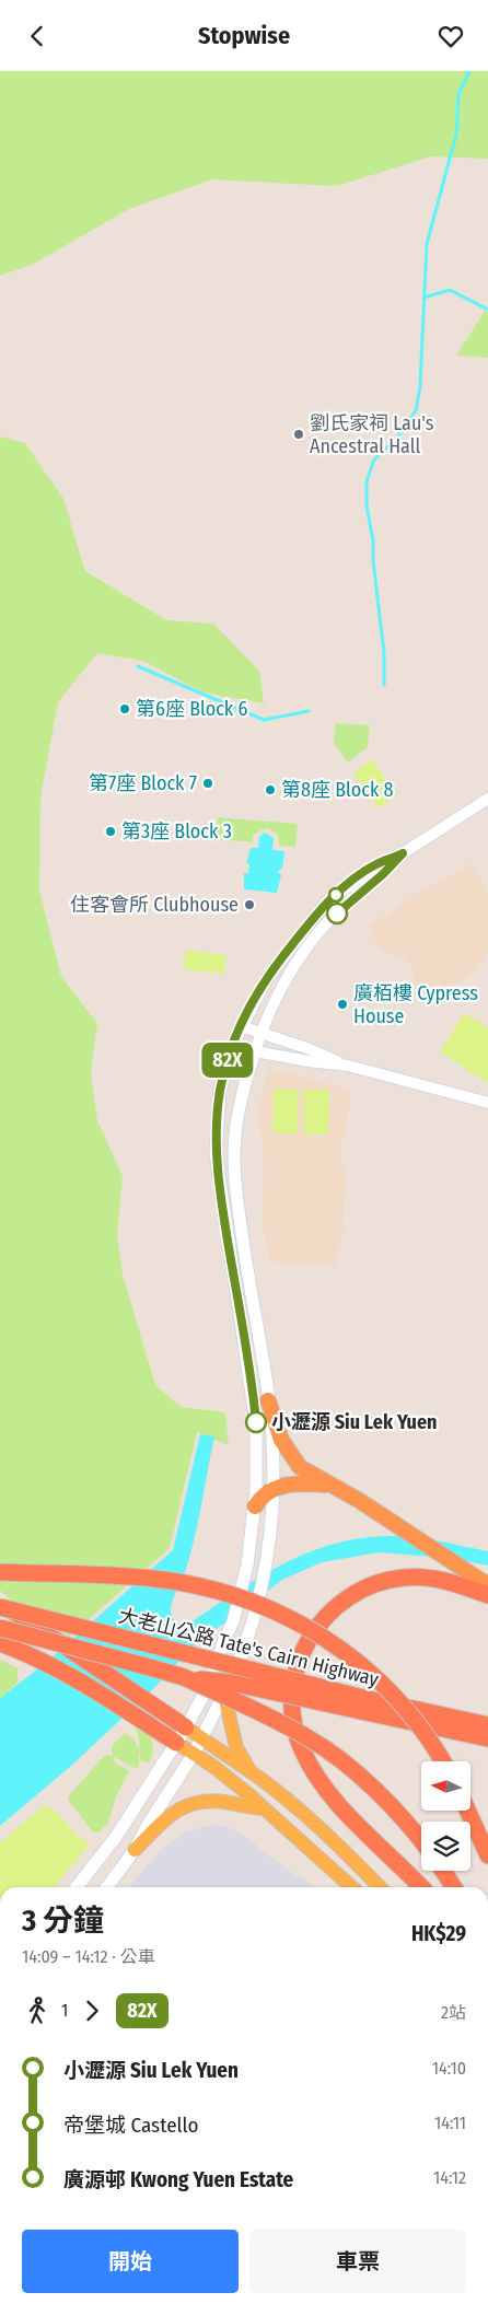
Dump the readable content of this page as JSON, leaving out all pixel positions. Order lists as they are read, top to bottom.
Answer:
{
  "streets": {
    "highway": ["大老山公路 Tate's Cairn Highway"]
  },
  "places": [
    "劉氏家祠 Lau's Ancestral Hall",
    "第6座 Block 6",
    "第7座 Block 7",
    "第8座 Block 8",
    "第3座 Block 3",
    "住客會所 Clubhouse",
    "廣栢樓 Cypress House",
    "小瀝源 Siu Lek Yuen"
  ],
  "lines": ["bus line 82X"],
  "north": "left",
  "page": {
    "header": "Stopwise",
    "on_map": "82X",
    "heading": ["3 分鐘", "14:09 – 14:12 · 公車", "HK$29"],
    "legs": ["1", "82X", "2站"],
    "list": [
      {
        "name": "小瀝源 Siu Lek Yuen",
        "value": "14:10"
      },
      {
        "name": "帝堡城 Castello",
        "value": "14:11"
      },
      {
        "name": "廣源邨 Kwong Yuen Estate",
        "value": "14:12"
      }
    ],
    "buttons": ["開始", "車票"]
  }
}
